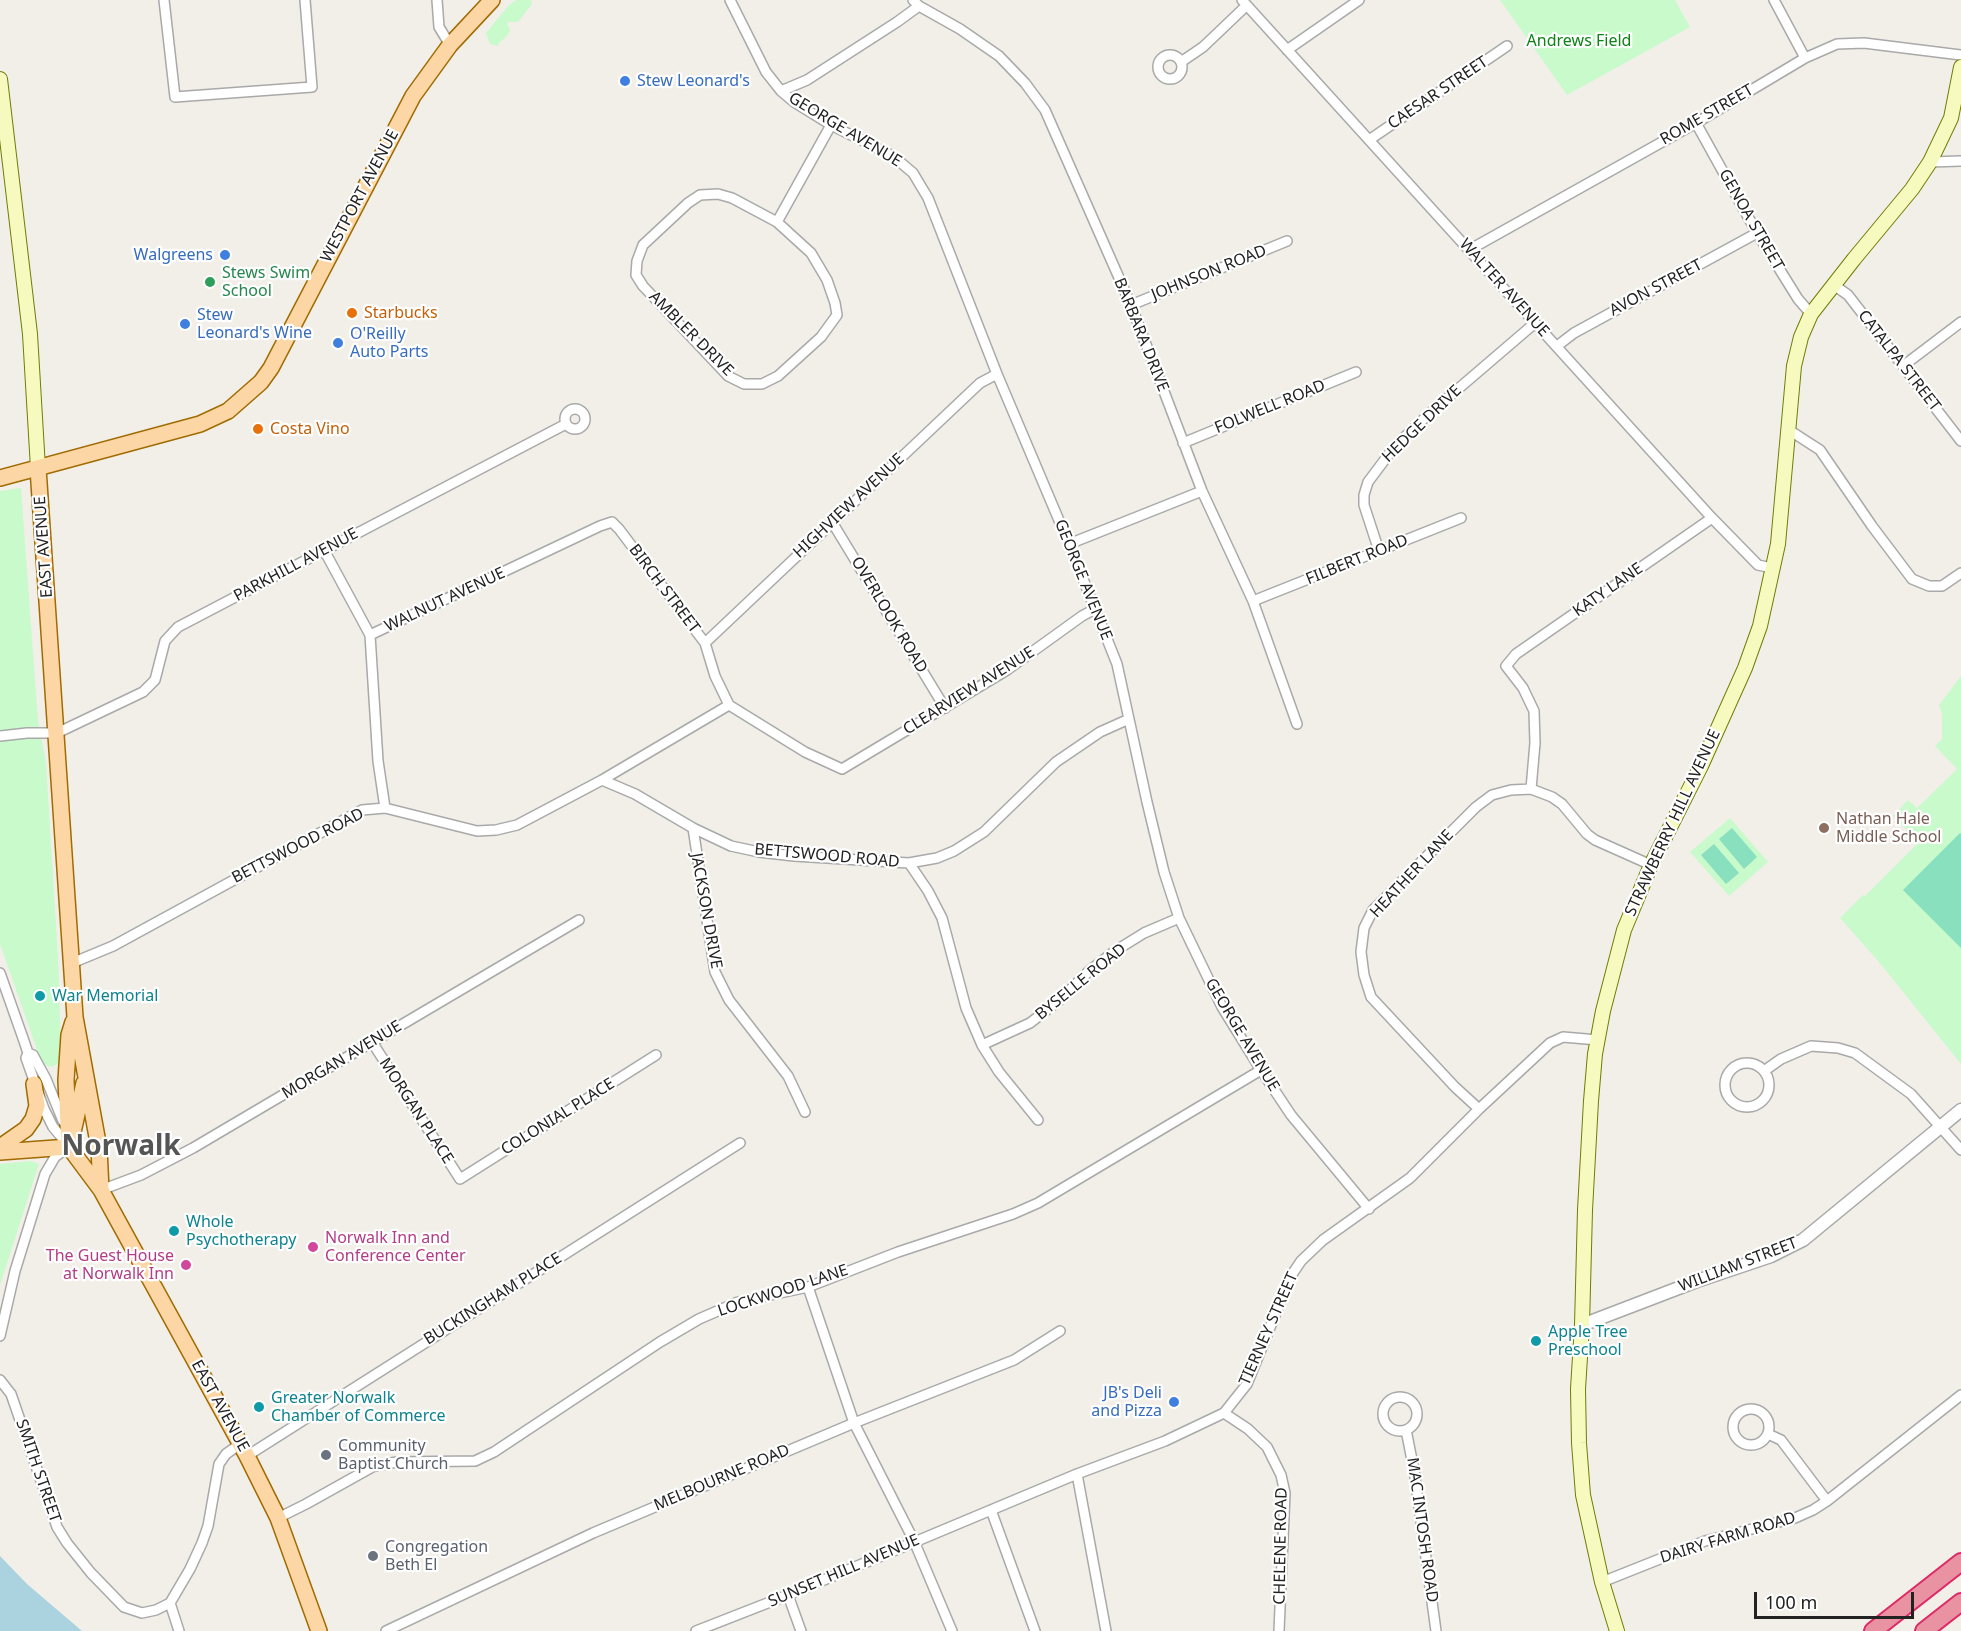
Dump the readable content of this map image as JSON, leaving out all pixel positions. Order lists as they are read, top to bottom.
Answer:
{
  "streets": {
    "main road": ["WESTPORT AVENUE", "EAST AVENUE", "STRAWBERRY HILL AVENUE"],
    "street": [
      "CAESAR STREET",
      "ROME STREET",
      "GEORGE AVENUE",
      "GENOA STREET",
      "JOHNSON ROAD",
      "WALTER AVENUE",
      "AVON STREET",
      "AMBLER DRIVE",
      "BARBARA DRIVE",
      "CATALPA STREET",
      "FOLWELL ROAD",
      "HEDGE DRIVE",
      "HIGHVIEW AVENUE",
      "FILBERT ROAD",
      "PARKHILL AVENUE",
      "BIRCH STREET",
      "KATY LANE",
      "WALNUT AVENUE",
      "OVERLOOK ROAD",
      "CLEARVIEW AVENUE",
      "BETTSWOOD ROAD",
      "HEATHER LANE",
      "JACKSON DRIVE",
      "BYSELLE ROAD",
      "MORGAN AVENUE",
      "MORGAN PLACE",
      "COLONIAL PLACE",
      "WILLIAM STREET",
      "LOCKWOOD LANE",
      "BUCKINGHAM PLACE",
      "TIERNEY STREET",
      "SMITH STREET",
      "MELBOURNE ROAD",
      "MAC INTOSH ROAD",
      "DAIRY FARM ROAD",
      "CHELENE ROAD",
      "SUNSET HILL AVENUE"
    ]
  },
  "crossings": [
    ["CAESAR STREET", "WALTER AVENUE"],
    ["ROME STREET", "GENOA STREET"],
    ["ROME STREET", "WALTER AVENUE"],
    ["GEORGE AVENUE", "HIGHVIEW AVENUE"],
    ["GEORGE AVENUE", "CLEARVIEW AVENUE"],
    ["GEORGE AVENUE", "BETTSWOOD ROAD"],
    ["GEORGE AVENUE", "BYSELLE ROAD"],
    ["GEORGE AVENUE", "LOCKWOOD LANE"],
    ["GEORGE AVENUE", "TIERNEY STREET"],
    ["WESTPORT AVENUE", "EAST AVENUE"],
    ["GENOA STREET", "AVON STREET"],
    ["GENOA STREET", "STRAWBERRY HILL AVENUE"],
    ["JOHNSON ROAD", "BARBARA DRIVE"],
    ["WALTER AVENUE", "AVON STREET"],
    ["WALTER AVENUE", "HEDGE DRIVE"],
    ["WALTER AVENUE", "KATY LANE"],
    ["WALTER AVENUE", "STRAWBERRY HILL AVENUE"],
    ["BARBARA DRIVE", "FOLWELL ROAD"],
    ["BARBARA DRIVE", "FILBERT ROAD"],
    ["CATALPA STREET", "STRAWBERRY HILL AVENUE"],
    ["HEDGE DRIVE", "FILBERT ROAD"],
    ["HIGHVIEW AVENUE", "BIRCH STREET"],
    ["HIGHVIEW AVENUE", "OVERLOOK ROAD"],
    ["EAST AVENUE", "PARKHILL AVENUE"],
    ["EAST AVENUE", "BETTSWOOD ROAD"],
    ["EAST AVENUE", "MORGAN AVENUE"],
    ["EAST AVENUE", "LOCKWOOD LANE"],
    ["EAST AVENUE", "BUCKINGHAM PLACE"],
    ["BIRCH STREET", "WALNUT AVENUE"],
    ["BIRCH STREET", "CLEARVIEW AVENUE"],
    ["BIRCH STREET", "BETTSWOOD ROAD"],
    ["KATY LANE", "HEATHER LANE"],
    ["WALNUT AVENUE", "BETTSWOOD ROAD"],
    ["OVERLOOK ROAD", "CLEARVIEW AVENUE"],
    ["CLEARVIEW AVENUE", "BETTSWOOD ROAD"],
    ["STRAWBERRY HILL AVENUE", "WILLIAM STREET"],
    ["STRAWBERRY HILL AVENUE", "TIERNEY STREET"],
    ["STRAWBERRY HILL AVENUE", "DAIRY FARM ROAD"],
    ["BETTSWOOD ROAD", "JACKSON DRIVE"],
    ["HEATHER LANE", "TIERNEY STREET"],
    ["MORGAN AVENUE", "MORGAN PLACE"],
    ["MORGAN PLACE", "COLONIAL PLACE"],
    ["BUCKINGHAM PLACE", "SMITH STREET"],
    ["TIERNEY STREET", "CHELENE ROAD"],
    ["TIERNEY STREET", "SUNSET HILL AVENUE"]
  ],
  "districts": ["Norwalk"],
  "parks": ["Andrews Field"],
  "places": [
    "Stew Leonard's",
    "Walgreens",
    "Stews Swim School",
    "Starbucks",
    "Stew Leonard's Wine",
    "O'Reilly Auto Parts",
    "Costa Vino",
    "Nathan Hale Middle School",
    "War Memorial",
    "Whole Psychotherapy",
    "Norwalk Inn and Conference Center",
    "The Guest House at Norwalk Inn",
    "Apple Tree Preschool",
    "JB's Deli and Pizza",
    "Greater Norwalk Chamber of Commerce",
    "Community Baptist Church",
    "Congregation Beth El"
  ],
  "scale_bar": "100 m"
}
